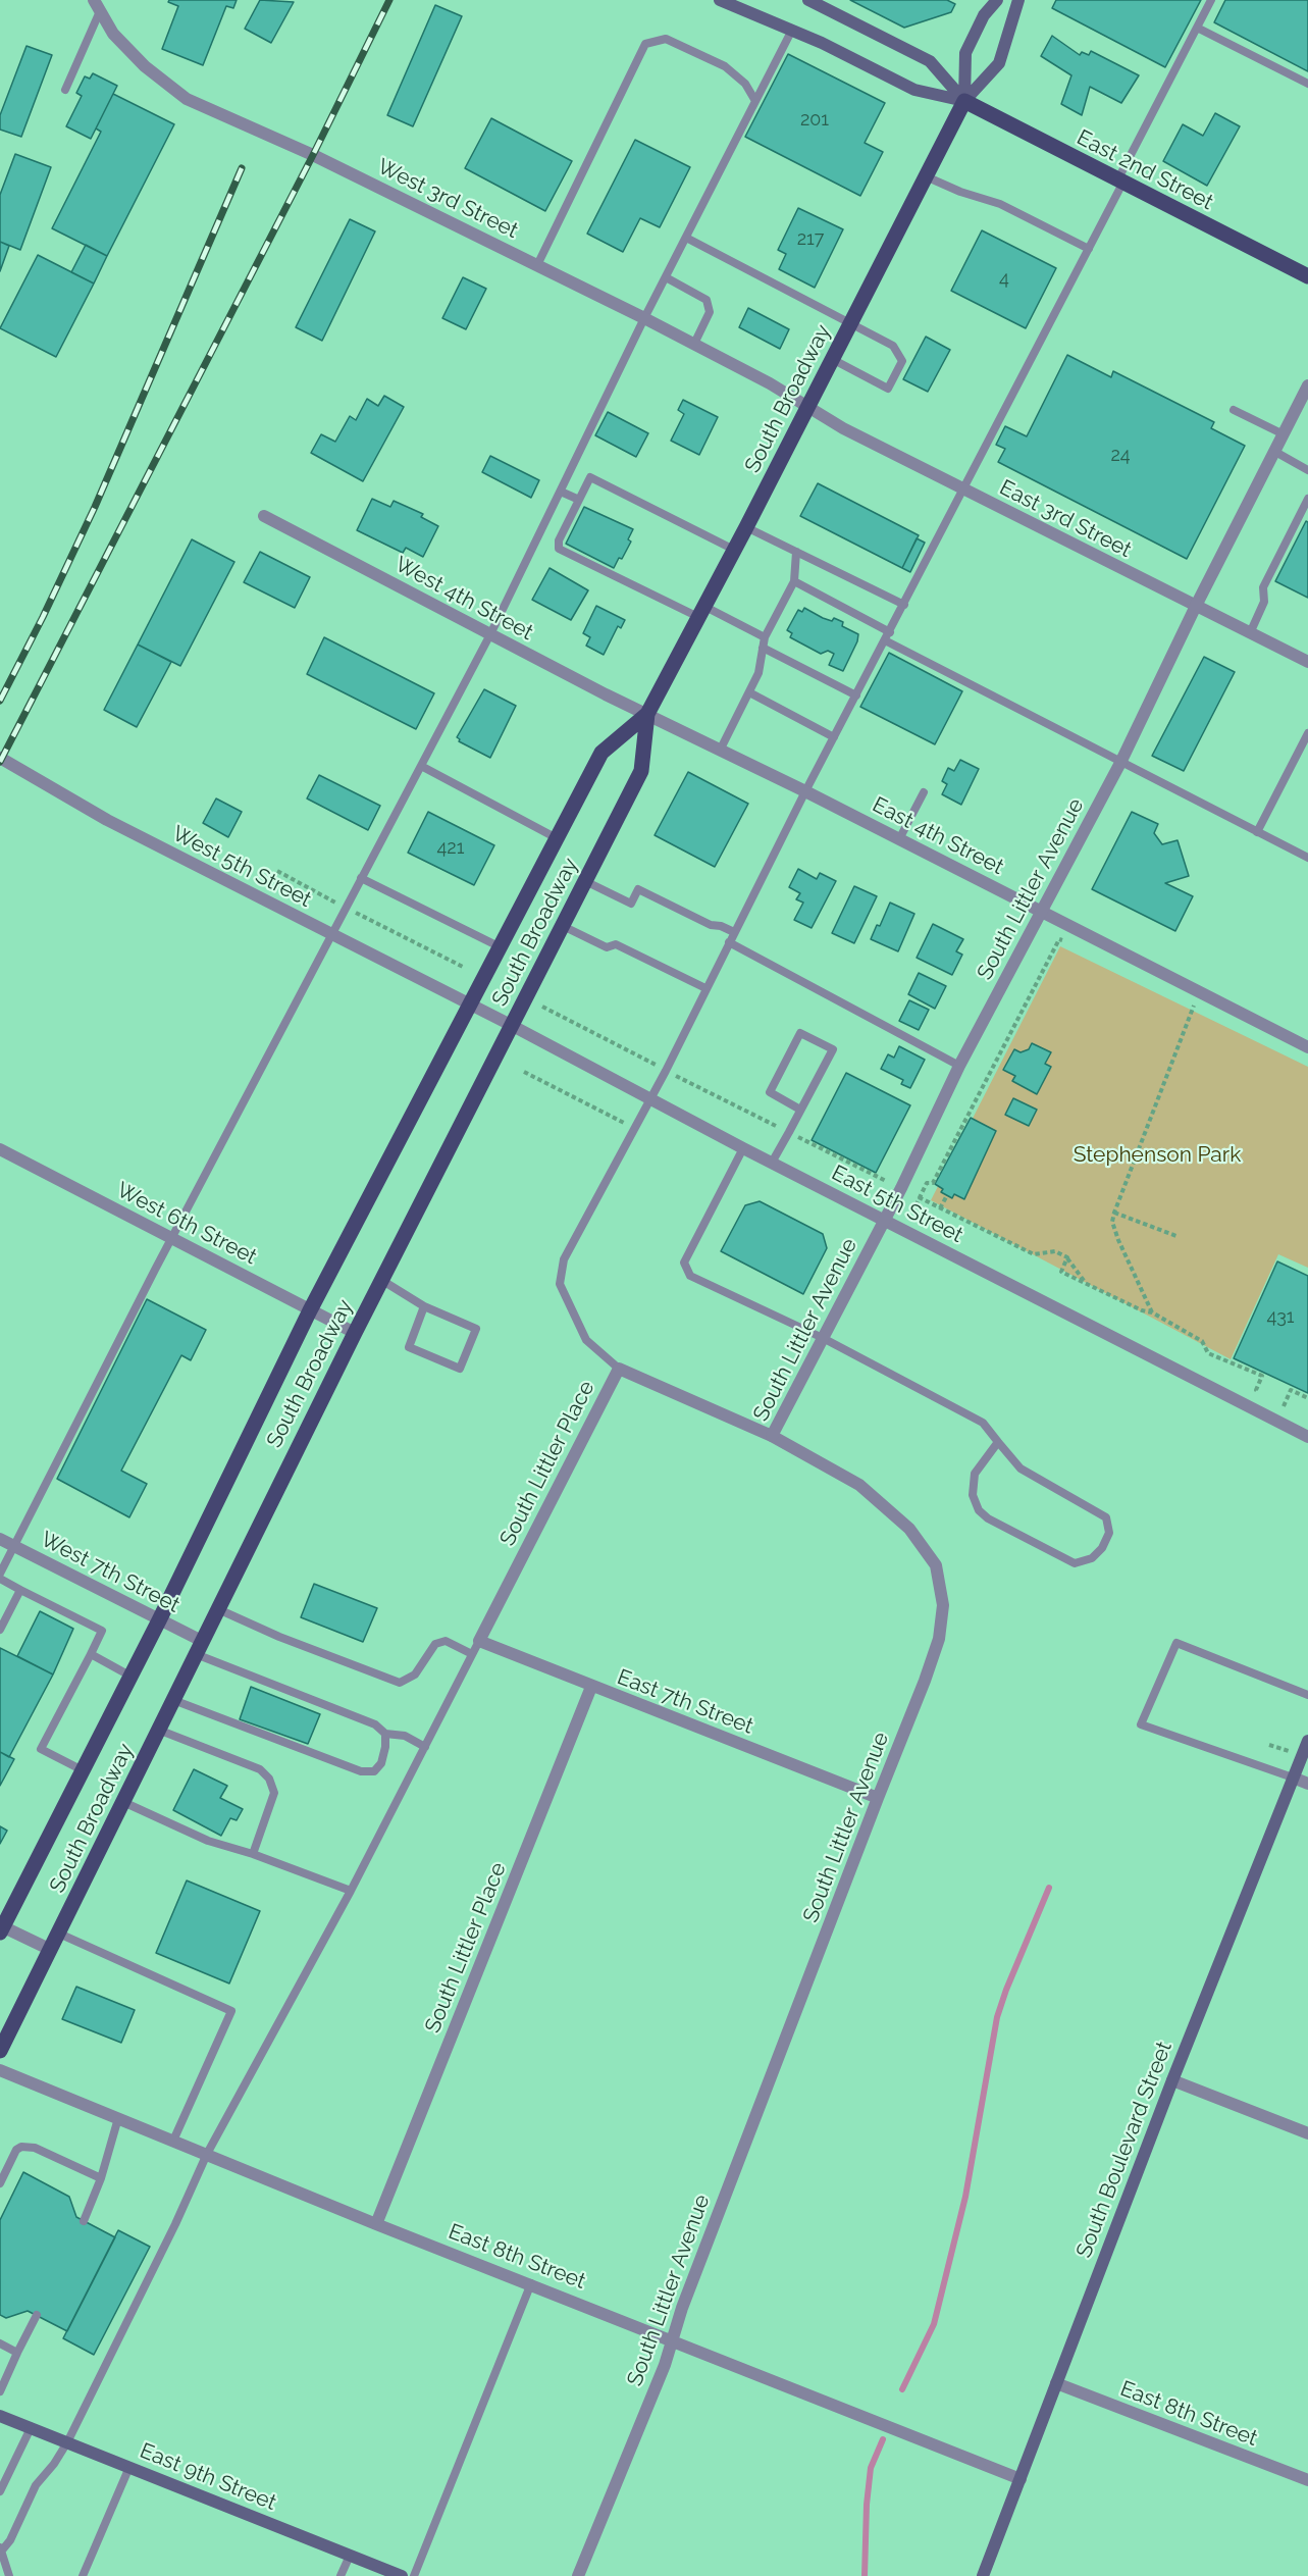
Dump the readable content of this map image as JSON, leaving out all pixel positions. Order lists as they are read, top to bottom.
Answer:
{
  "streets": {
    "main road": [
      "East 2nd Street",
      "South Broadway",
      "South Boulevard Street",
      "East 9th Street"
    ],
    "street": [
      "West 3rd Street",
      "East 3rd Street",
      "West 4th Street",
      "East 4th Street",
      "West 5th Street",
      "South Littler Avenue",
      "East 5th Street",
      "West 6th Street",
      "South Littler Place",
      "West 7th Street",
      "East 7th Street",
      "East 8th Street"
    ]
  },
  "crossings": [
    ["East 2nd Street", "South Broadway"],
    ["West 3rd Street", "South Broadway"],
    ["West 3rd Street", "East 3rd Street"],
    ["South Broadway", "East 3rd Street"],
    ["South Broadway", "West 4th Street"],
    ["South Broadway", "East 4th Street"],
    ["South Broadway", "West 5th Street"],
    ["South Broadway", "East 5th Street"],
    ["South Broadway", "West 6th Street"],
    ["South Broadway", "West 7th Street"],
    ["East 3rd Street", "South Littler Avenue"],
    ["West 4th Street", "East 4th Street"],
    ["East 4th Street", "South Littler Avenue"],
    ["West 5th Street", "East 5th Street"],
    ["South Littler Avenue", "East 5th Street"],
    ["South Littler Avenue", "East 7th Street"],
    ["South Littler Avenue", "East 8th Street"],
    ["South Littler Place", "East 7th Street"],
    ["South Littler Place", "East 8th Street"],
    ["South Boulevard Street", "East 8th Street"]
  ],
  "parks": ["Stephenson Park"],
  "house_numbers": [
    "201",
    "217",
    "4",
    "24",
    "421",
    "431"
  ]
}
